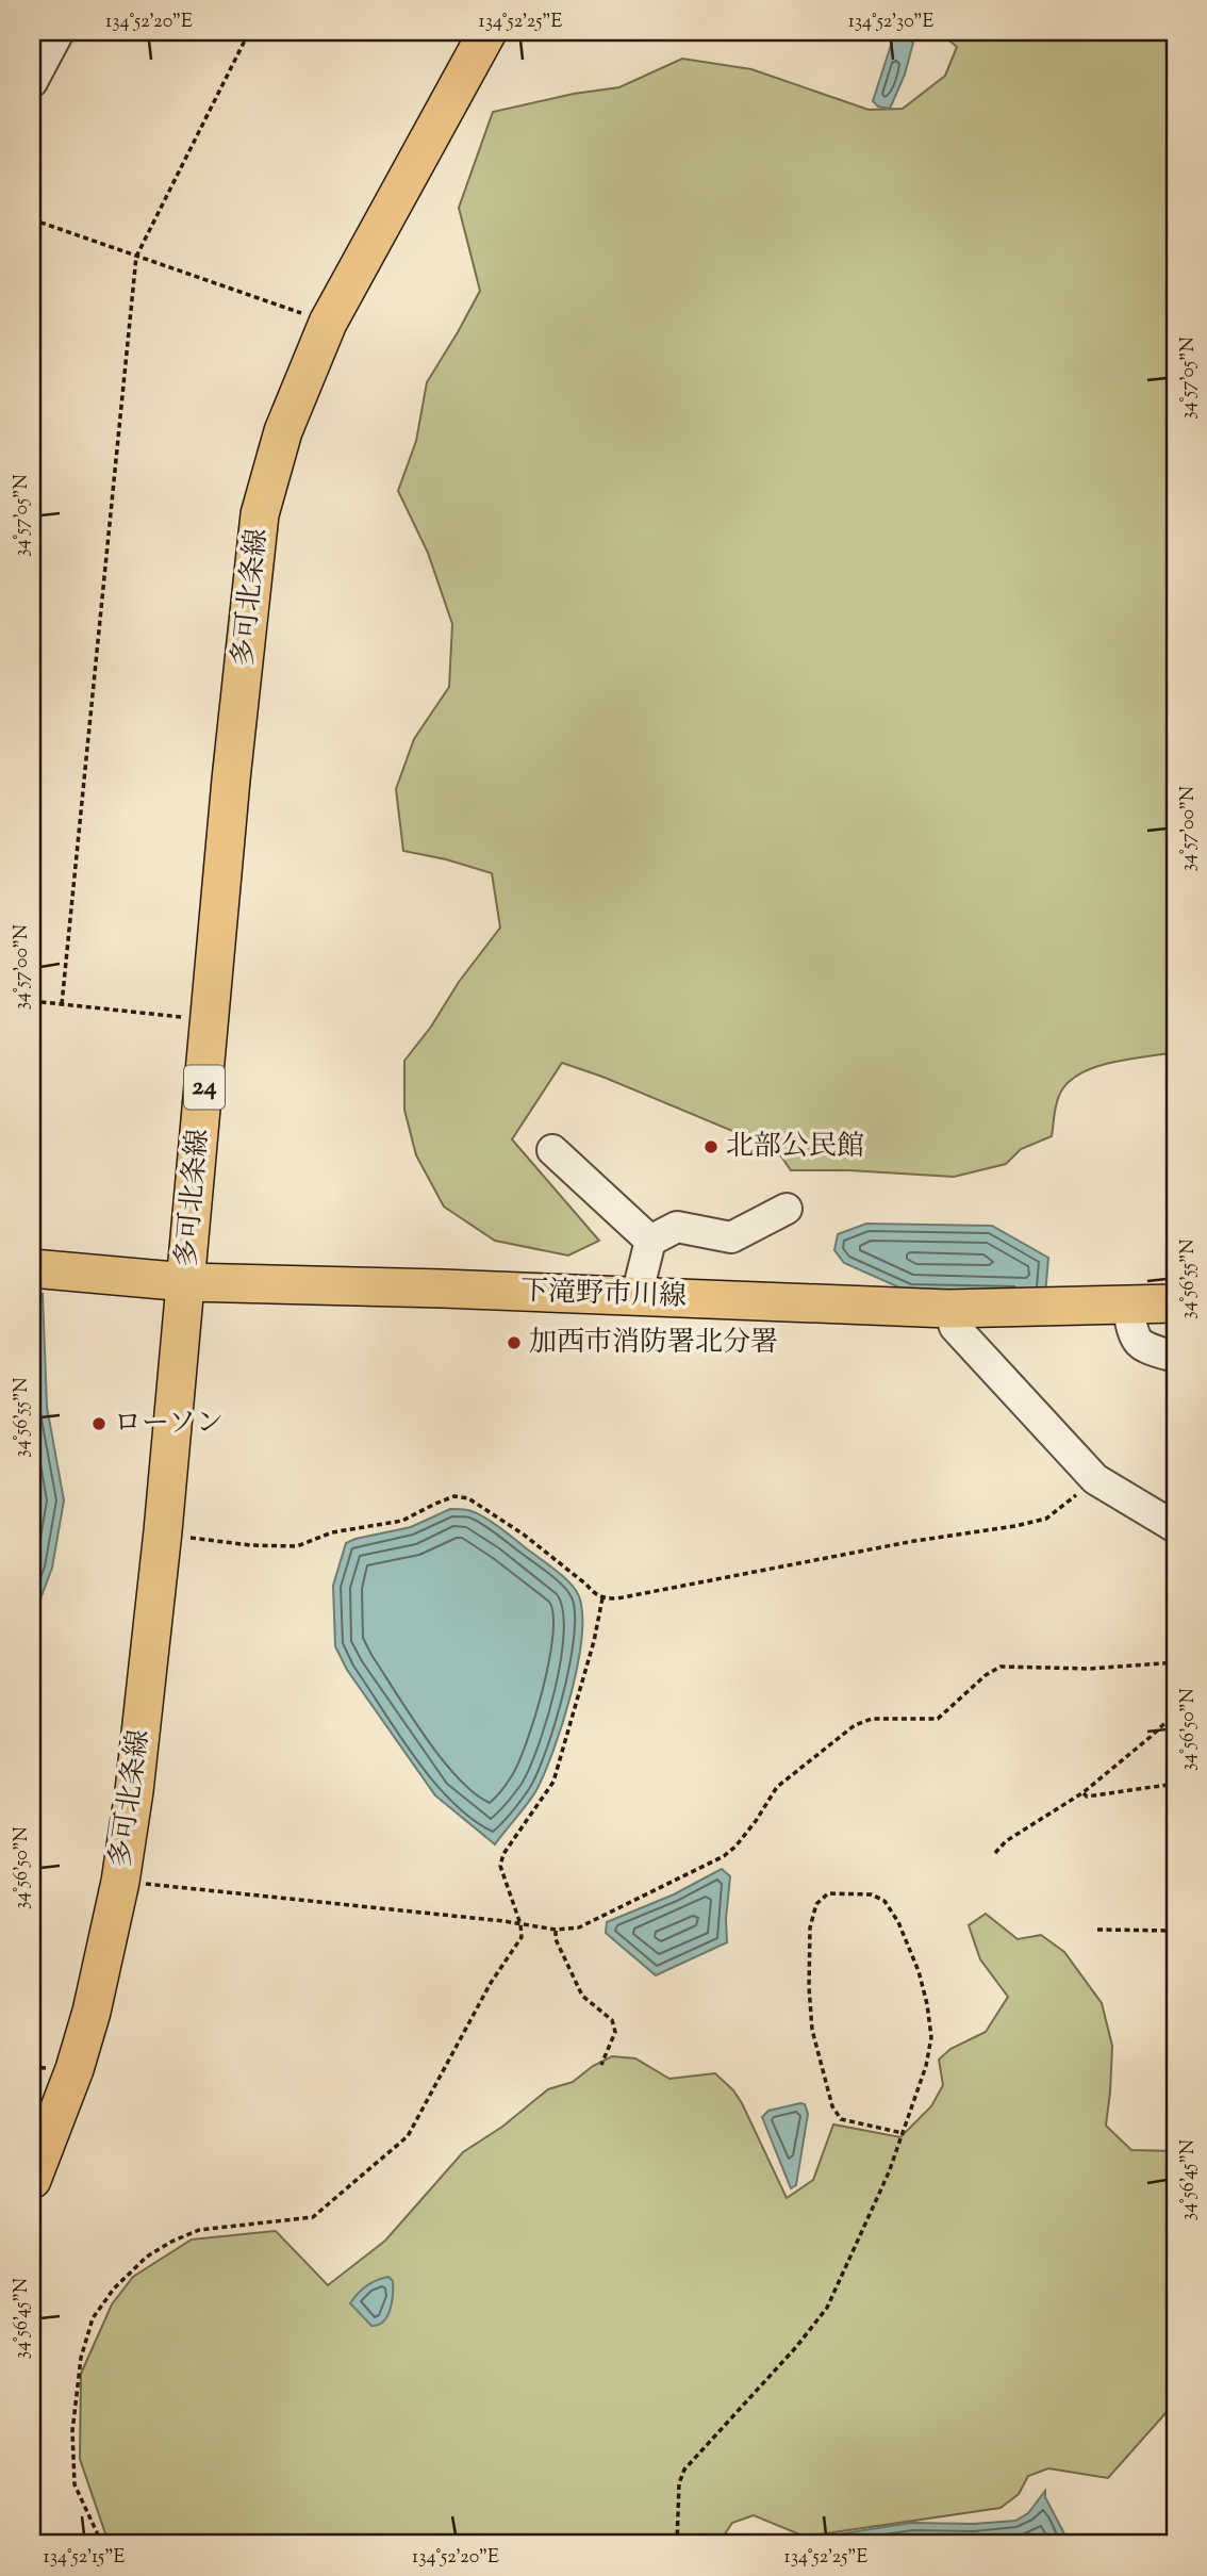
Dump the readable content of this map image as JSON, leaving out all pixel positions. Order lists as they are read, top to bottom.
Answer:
{
  "streets": {
    "main road": ["多可北条線", "24", "下滝野市川線"]
  },
  "crossings": [
    ["多可北条線", "下滝野市川線"]
  ],
  "places": ["北部公民館", "加西市消防署北分署", "ローソン"],
  "coordinates": [
    "134°52'20\"E",
    "134°52'25\"E",
    "134°52'30\"E",
    "34°57'05\"N",
    "34°57'00\"N",
    "34°56'55\"N",
    "34°56'50\"N",
    "34°56'45\"N",
    "134°52'15\"E"
  ]
}
